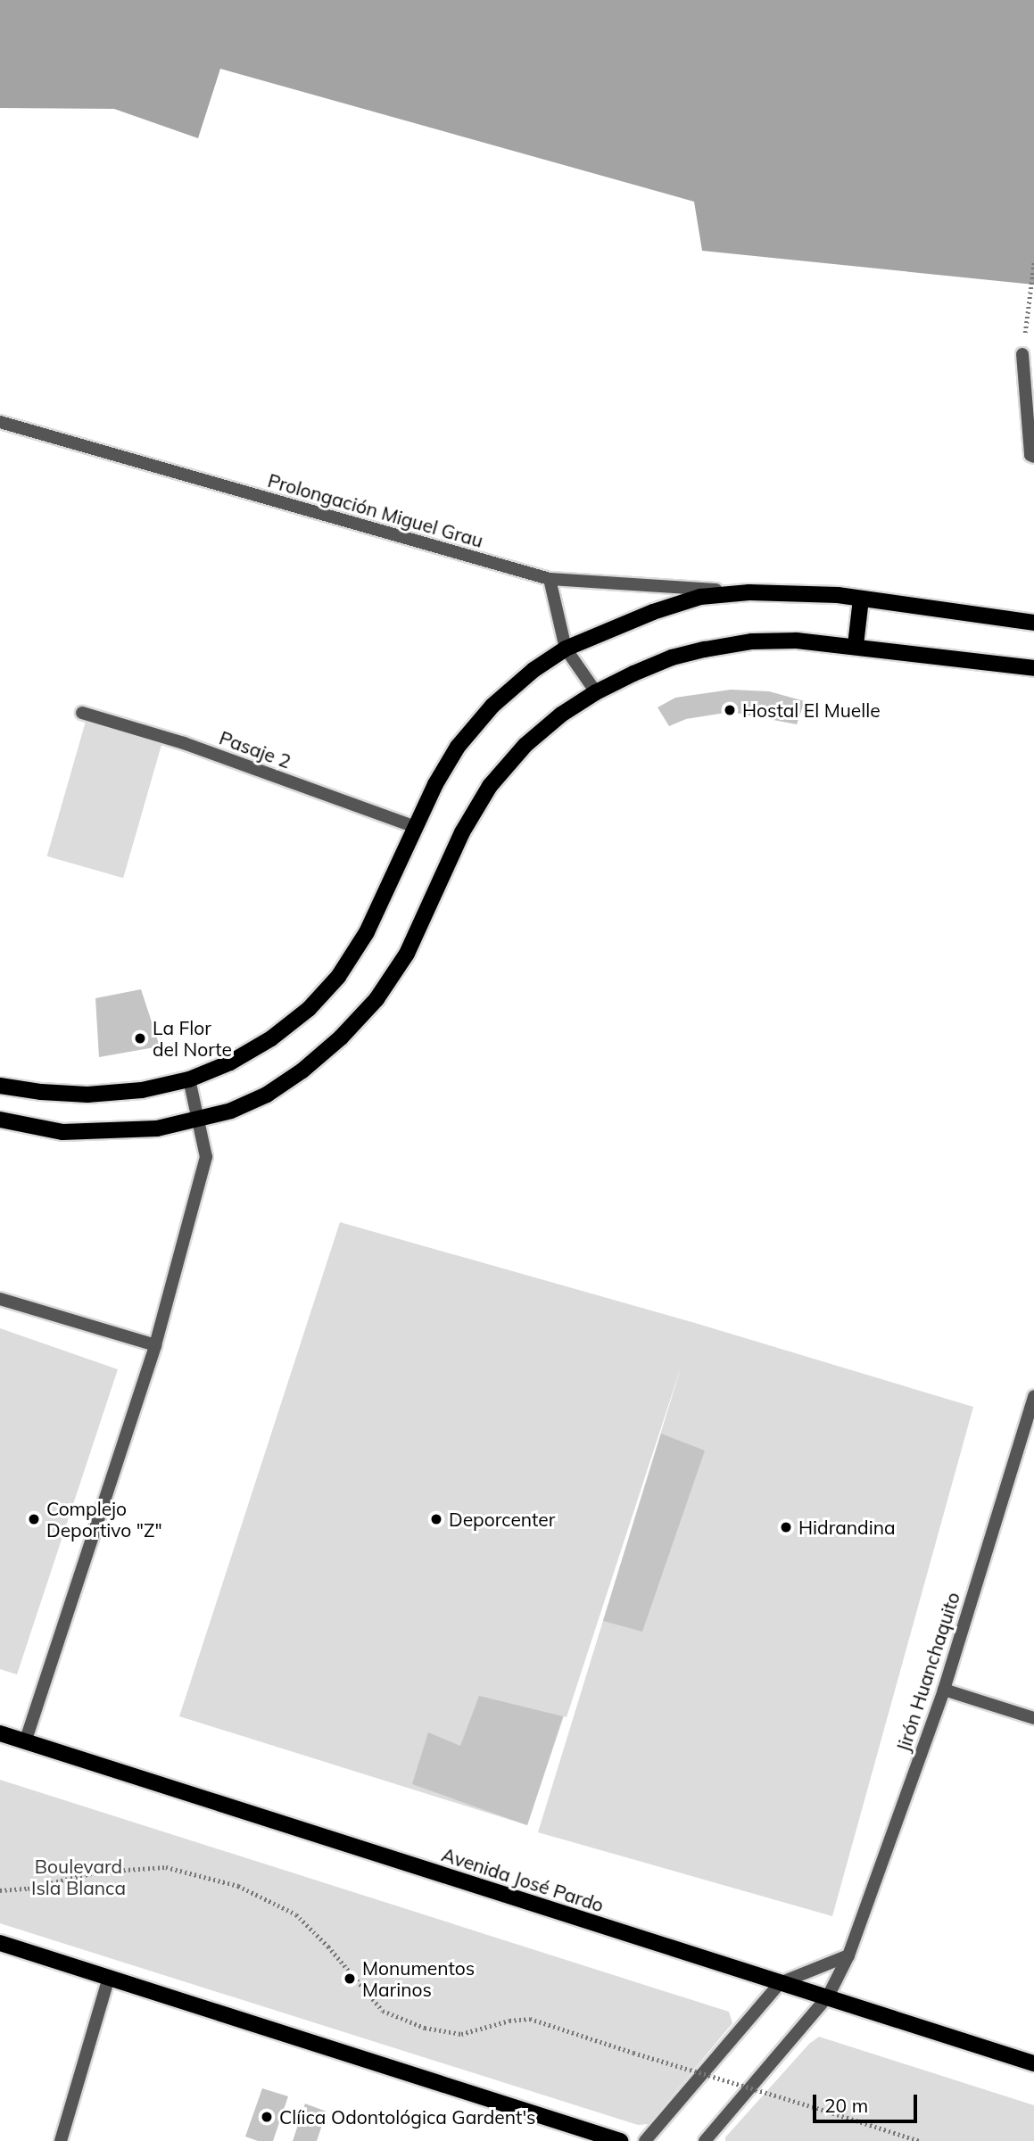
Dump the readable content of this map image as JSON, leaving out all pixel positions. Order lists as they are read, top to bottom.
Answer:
{
  "streets": {
    "main road": ["Avenida José Pardo"],
    "street": ["Prolongación Miguel Grau", "Pasaje 2", "Jirón Huanchaquito"]
  },
  "crossings": [
    ["Jirón Huanchaquito", "Avenida José Pardo"]
  ],
  "parks": ["Boulevard Isla Blanca"],
  "places": [
    "Hostal El Muelle",
    "La Flor del Norte",
    "Complejo Deportivo \"Z\"",
    "Deporcenter",
    "Hidrandina",
    "Monumentos Marinos",
    "Clíica Odontológica Gardent's"
  ],
  "scale_bar": "20 m"
}
